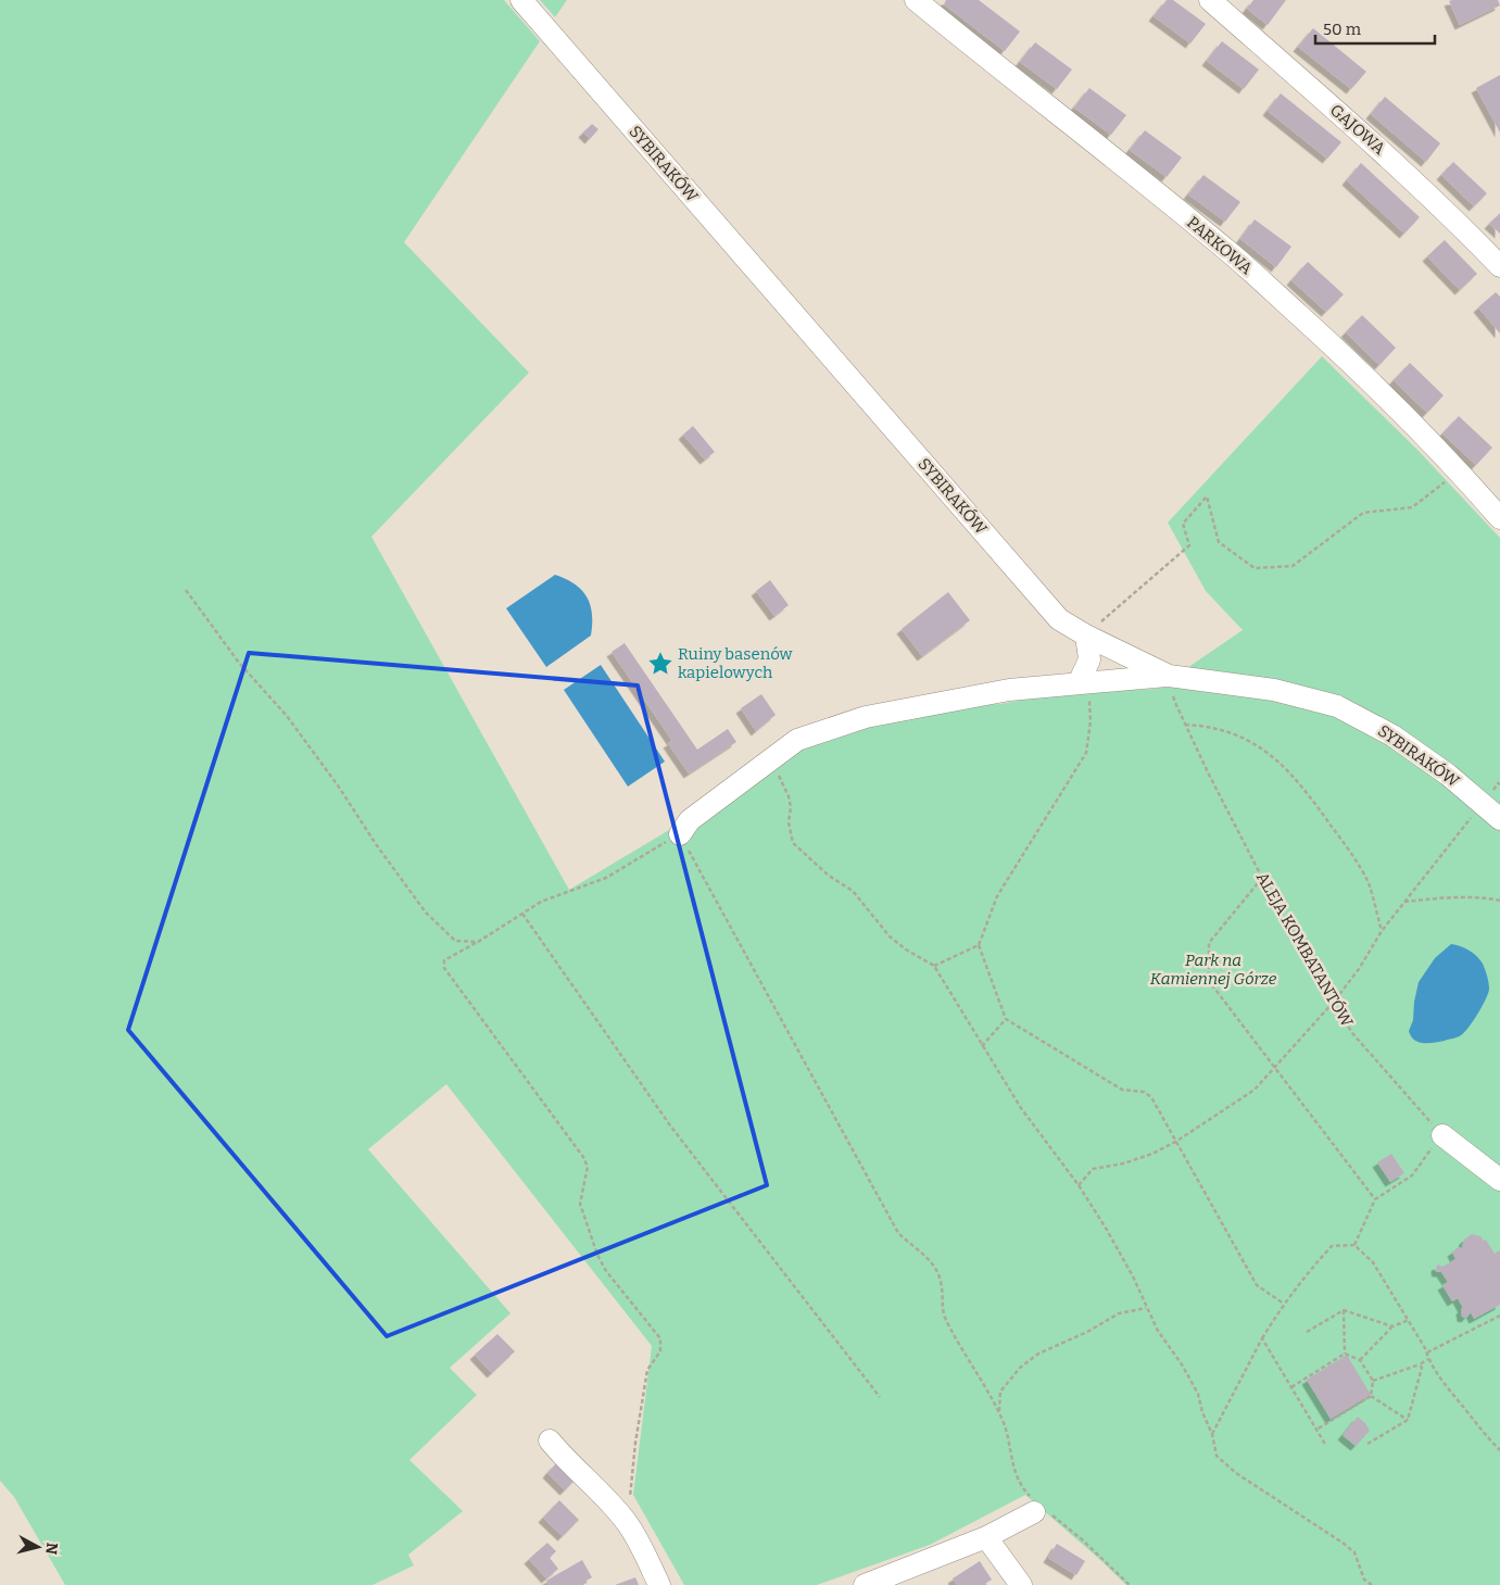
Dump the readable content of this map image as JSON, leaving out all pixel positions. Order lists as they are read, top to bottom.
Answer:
{
  "streets": {
    "street": ["GAJOWA", "SYBIRAKÓW", "PARKOWA"],
    "path": ["ALEJA KOMBATANTÓW"]
  },
  "crossings": [
    ["SYBIRAKÓW", "ALEJA KOMBATANTÓW"]
  ],
  "parks": ["Park na Kamiennej Górze"],
  "places": {
    "place": ["Ruiny basenów kapielowych"]
  },
  "scale_bar": "50 m",
  "north": "right"
}
